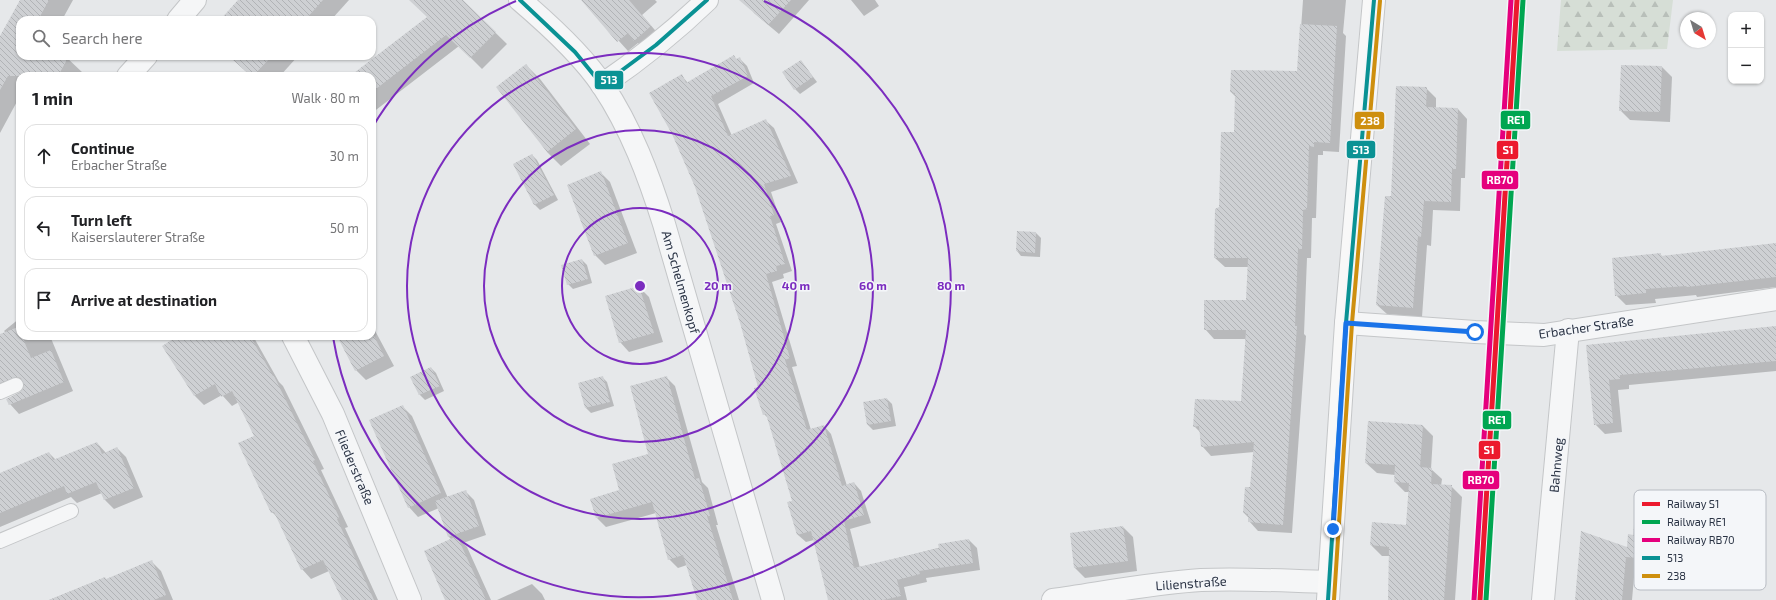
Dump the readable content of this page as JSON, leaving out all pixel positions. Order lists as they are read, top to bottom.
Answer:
{
  "streets": {
    "street": [
      "Am Schelmenkopf",
      "Erbacher Straße",
      "Bahnweg",
      "Fliederstraße",
      "Lilienstraße"
    ]
  },
  "crossings": [
    ["Erbacher Straße", "Bahnweg"]
  ],
  "lines": [
    "rail line S1",
    "rail line RE1",
    "rail line RB70",
    "transit line 513",
    "transit line 238"
  ],
  "legend": [
    "Railway S1",
    "Railway RE1",
    "Railway RB70",
    "513",
    "238"
  ],
  "north": "bottom right",
  "page": {
    "map_buttons": ["+", "−"],
    "search": "Search here",
    "heading": ["1 min", "Walk · 80 m"],
    "list": [
      ["Continue", "Erbacher Straße", "30 m"],
      ["Turn left", "Kaiserslauterer Straße", "50 m"],
      "Arrive at destination"
    ]
  },
  "rings": [
    "20 m",
    "40 m",
    "60 m",
    "80 m"
  ]
}
